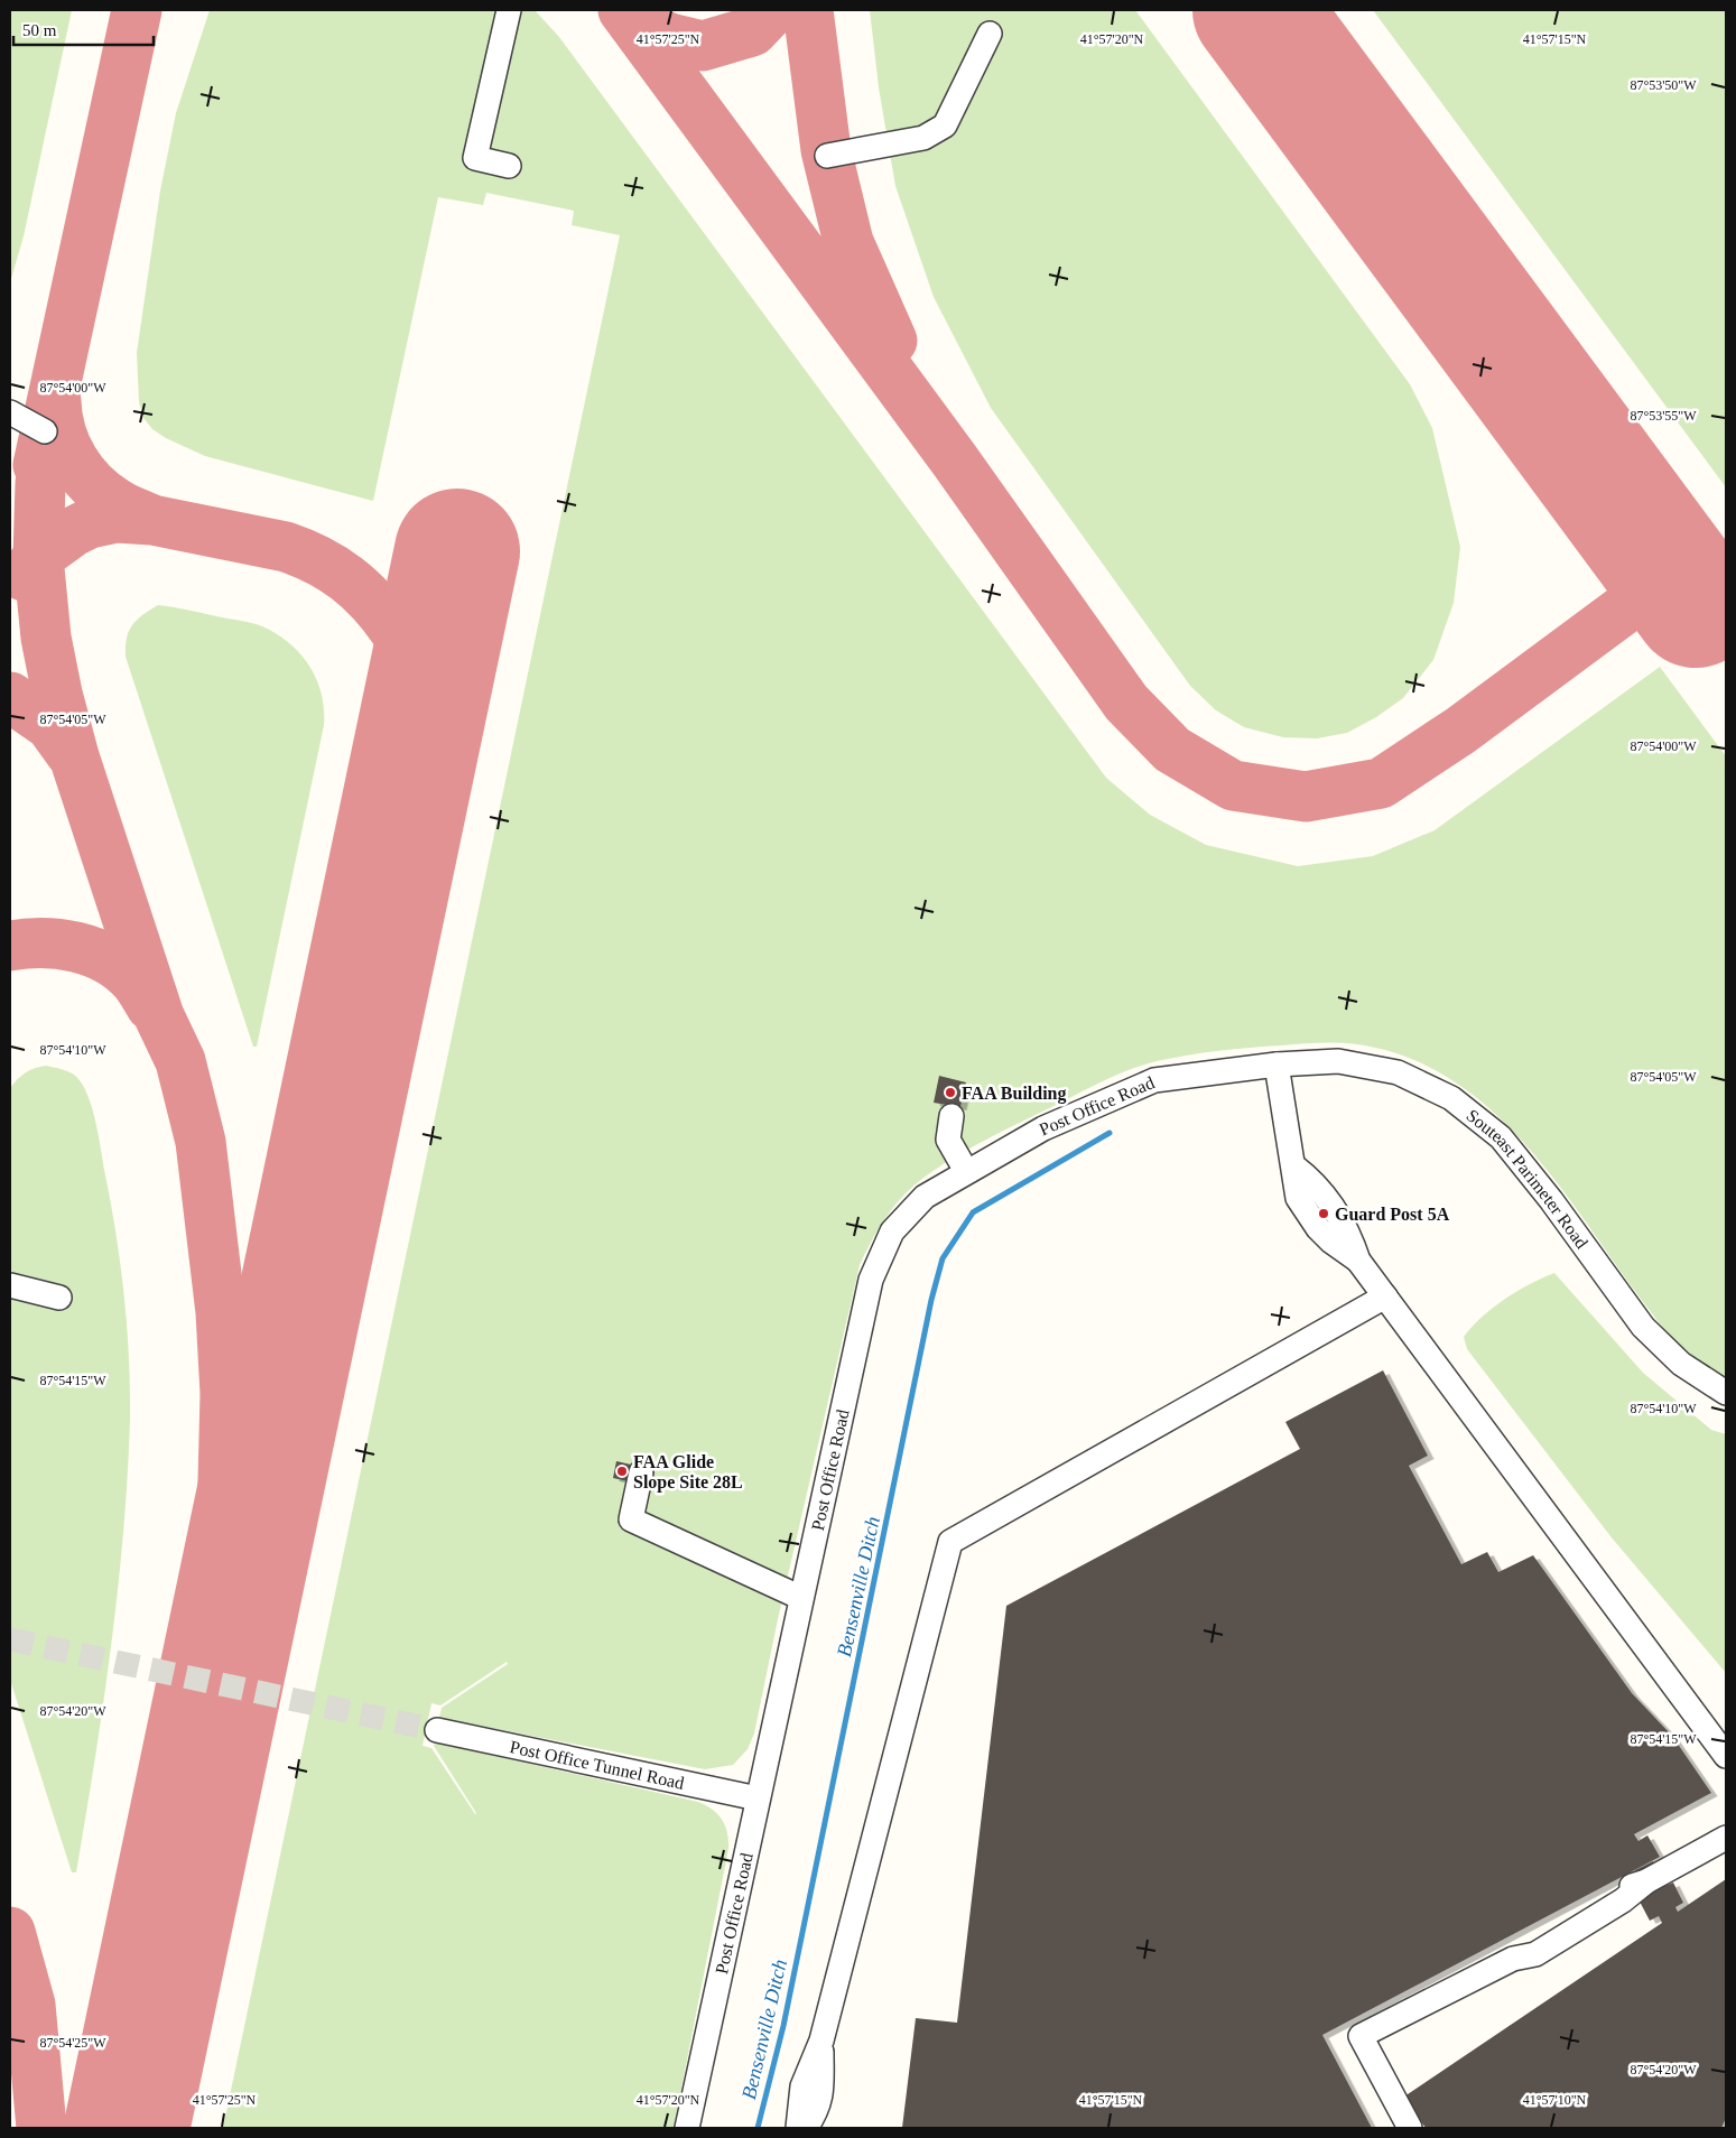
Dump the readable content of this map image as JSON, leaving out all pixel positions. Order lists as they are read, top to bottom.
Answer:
{
  "streets": {
    "lane": ["Post Office Road", "Souteast Parimeter Road", "Post Office Tunnel Road"]
  },
  "crossings": [
    ["Post Office Road", "Souteast Parimeter Road"],
    ["Post Office Road", "Post Office Tunnel Road"]
  ],
  "water": ["Bensenville Ditch"],
  "places": ["FAA Building", "Guard Post 5A", "FAA Glide Slope Site 28L"],
  "scale_bar": "50 m",
  "coordinates": [
    "41°57'25\"N",
    "41°57'20\"N",
    "41°57'15\"N",
    "87°53'50\"W",
    "87°54'00\"W",
    "87°53'55\"W",
    "87°54'05\"W",
    "87°54'10\"W",
    "87°54'15\"W",
    "87°54'20\"W",
    "87°54'25\"W",
    "41°57'10\"N"
  ]
}
